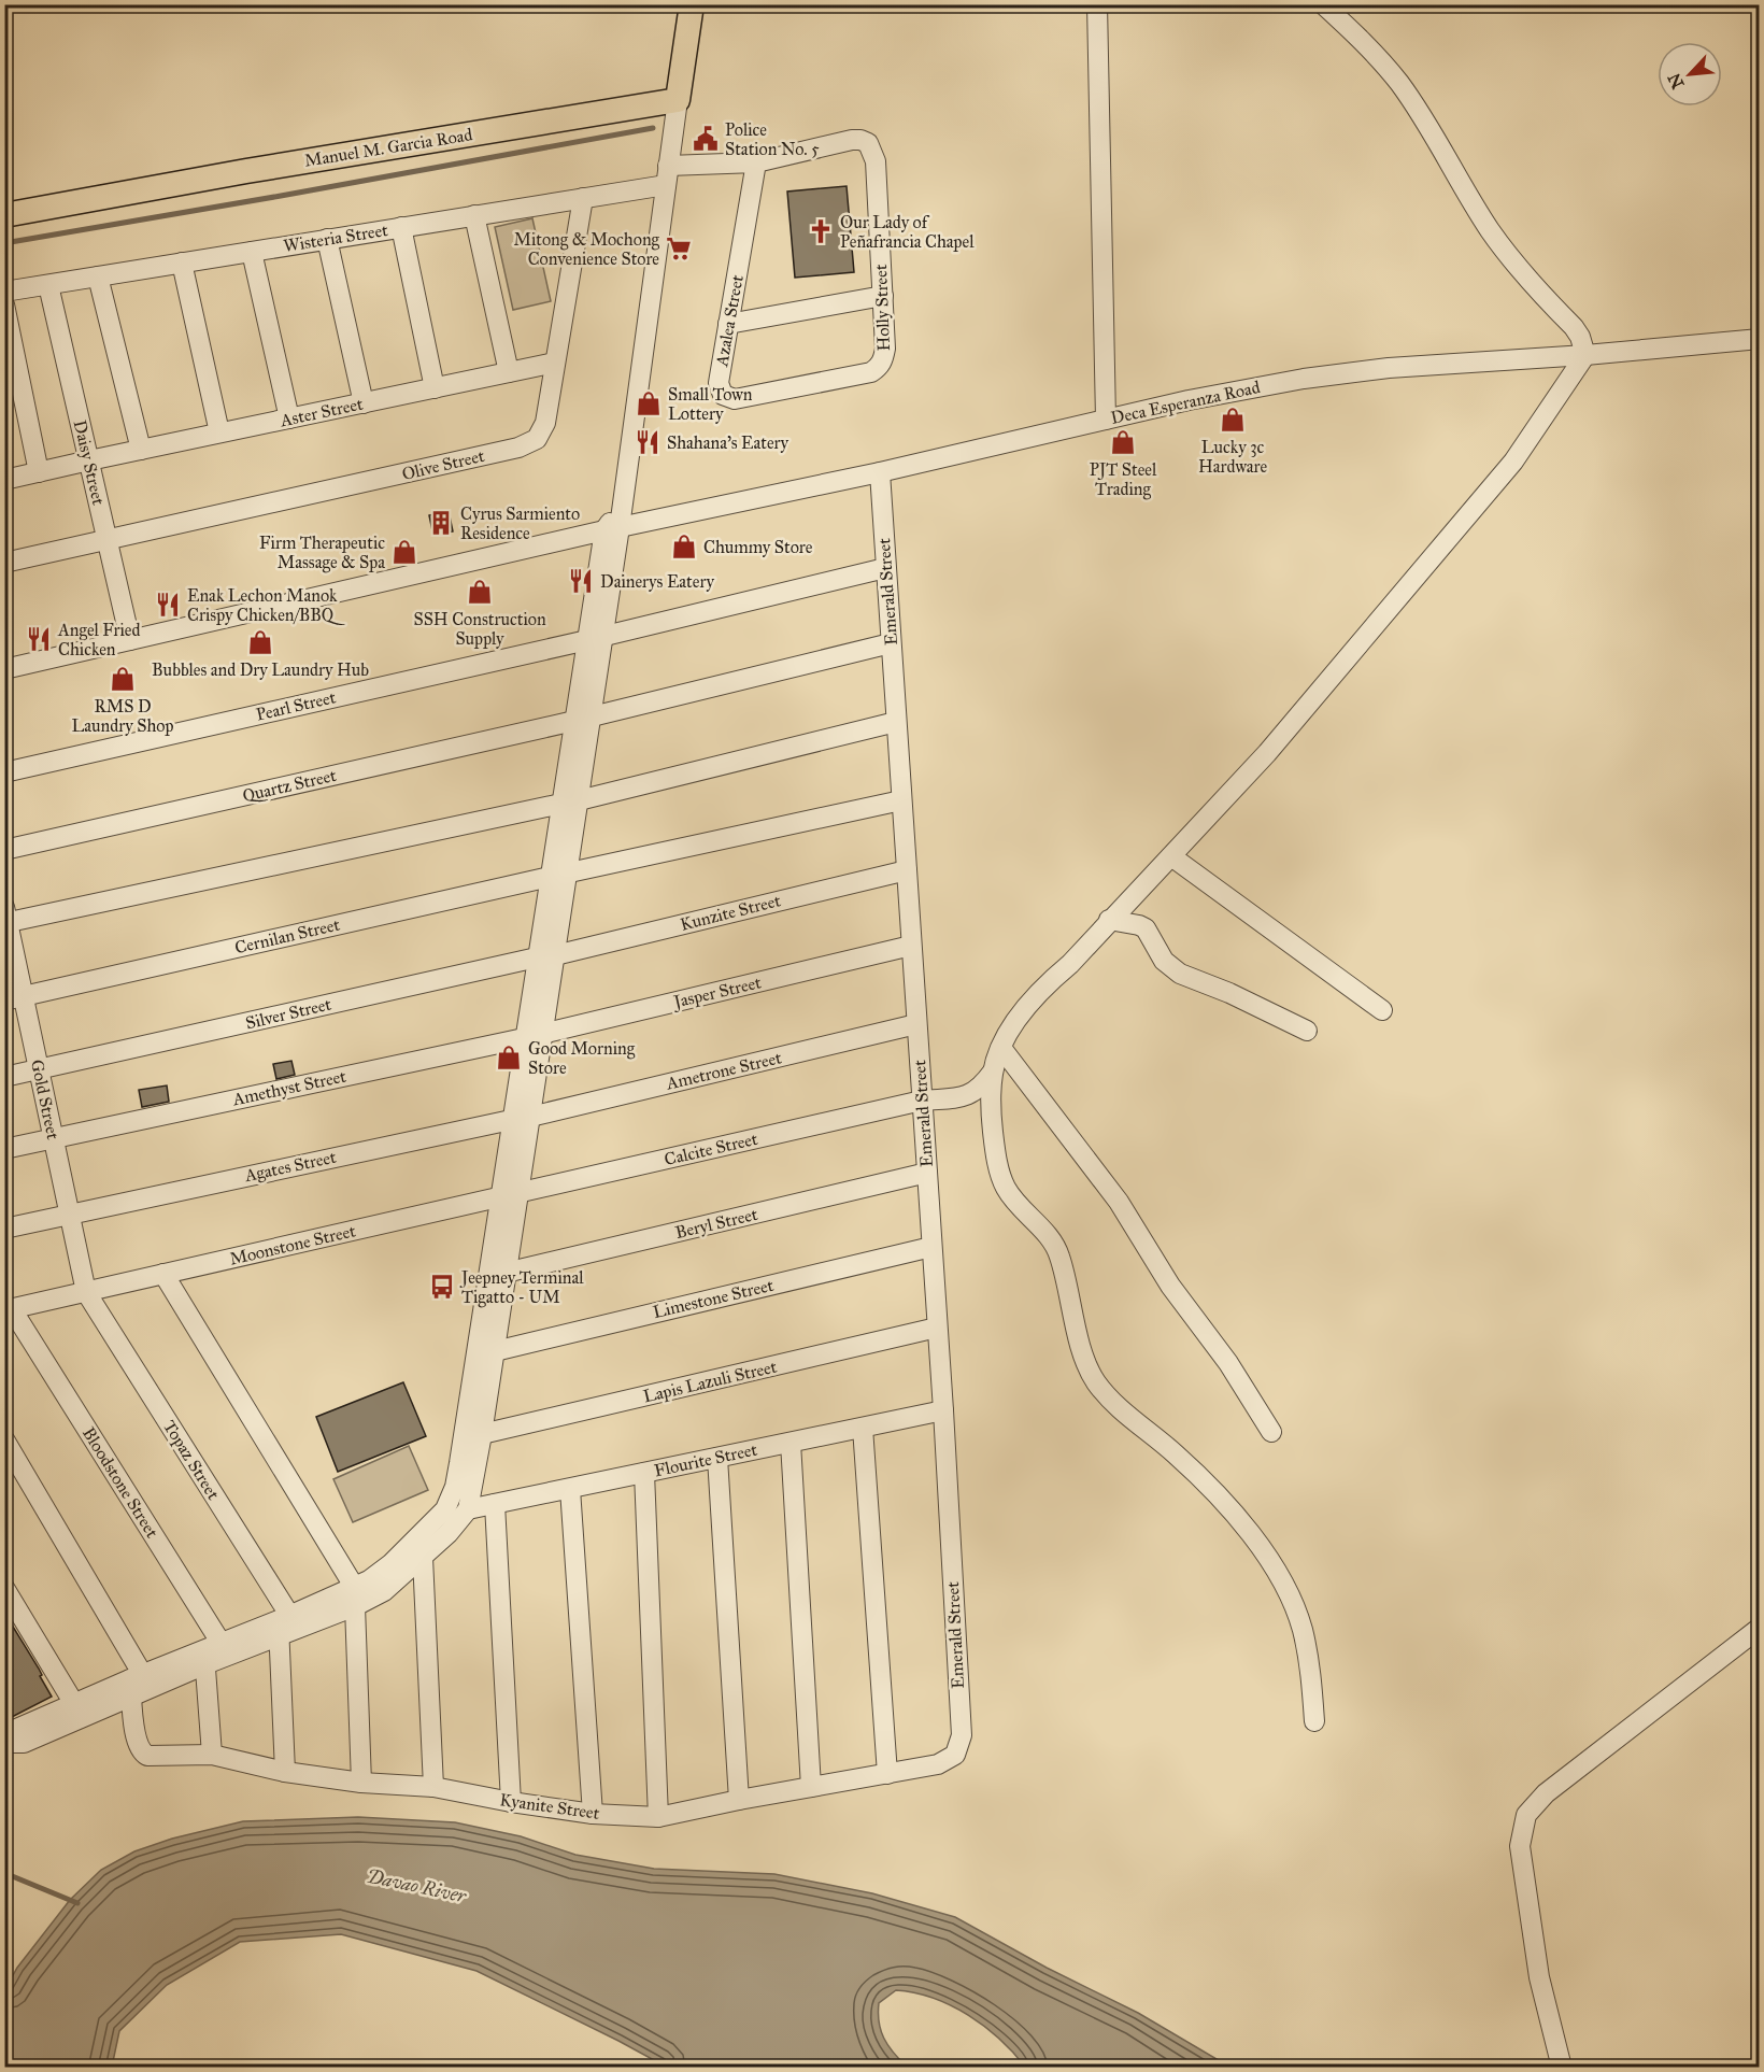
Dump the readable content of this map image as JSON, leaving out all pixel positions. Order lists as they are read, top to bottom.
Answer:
{
  "streets": {
    "main road": ["Manuel M. Garcia Road"],
    "street": [
      "Wisteria Street",
      "Holly Street",
      "Azalea Street",
      "Deca Esperanza Road",
      "Aster Street",
      "Daisy Street",
      "Olive Street",
      "Emerald Street",
      "Pearl Street",
      "Quartz Street",
      "Kunzite Street",
      "Cernilan Street",
      "Jasper Street",
      "Silver Street",
      "Ametrone Street",
      "Amethyst Street",
      "Gold Street",
      "Calcite Street",
      "Agates Street",
      "Beryl Street",
      "Moonstone Street",
      "Limestone Street",
      "Lapis Lazuli Street",
      "Topaz Street",
      "Flourite Street",
      "Bloodstone Street",
      "Kyanite Street"
    ]
  },
  "crossings": [
    ["Wisteria Street", "Holly Street"],
    ["Wisteria Street", "Daisy Street"],
    ["Wisteria Street", "Olive Street"],
    ["Holly Street", "Azalea Street"],
    ["Deca Esperanza Road", "Daisy Street"],
    ["Deca Esperanza Road", "Emerald Street"],
    ["Aster Street", "Daisy Street"],
    ["Aster Street", "Olive Street"],
    ["Daisy Street", "Olive Street"],
    ["Emerald Street", "Pearl Street"],
    ["Emerald Street", "Quartz Street"],
    ["Emerald Street", "Kunzite Street"],
    ["Emerald Street", "Cernilan Street"],
    ["Emerald Street", "Jasper Street"],
    ["Emerald Street", "Ametrone Street"],
    ["Emerald Street", "Calcite Street"],
    ["Emerald Street", "Beryl Street"],
    ["Emerald Street", "Limestone Street"],
    ["Emerald Street", "Lapis Lazuli Street"],
    ["Emerald Street", "Flourite Street"],
    ["Emerald Street", "Kyanite Street"],
    ["Kunzite Street", "Silver Street"],
    ["Cernilan Street", "Gold Street"],
    ["Jasper Street", "Amethyst Street"],
    ["Silver Street", "Gold Street"],
    ["Ametrone Street", "Agates Street"],
    ["Amethyst Street", "Gold Street"],
    ["Gold Street", "Agates Street"],
    ["Gold Street", "Moonstone Street"],
    ["Gold Street", "Topaz Street"],
    ["Calcite Street", "Moonstone Street"],
    ["Moonstone Street", "Topaz Street"],
    ["Moonstone Street", "Bloodstone Street"]
  ],
  "water": ["Davao River"],
  "places": {
    "public building": ["Police Station No. 5"],
    "church": ["Our Lady of Peñafrancia Chapel"],
    "supermarket": ["Mitong & Mochong Convenience Store"],
    "shop": [
      "Small Town Lottery",
      "Lucky 3c Hardware",
      "PJT Steel Trading",
      "Chummy Store",
      "Firm Therapeutic Massage & Spa",
      "SSH Construction Supply",
      "Bubbles and Dry Laundry Hub",
      "RMS D Laundry Shop",
      "Good Morning Store"
    ],
    "restaurant": [
      "Shahana's Eatery",
      "Dainerys Eatery",
      "Enak Lechon Manok Crispy Chicken/BBQ",
      "Angel Fried Chicken"
    ],
    "building": ["Cyrus Sarmiento Residence"],
    "bus stop": ["Jeepney Terminal Tigatto - UM"]
  },
  "north": "bottom left"
}
